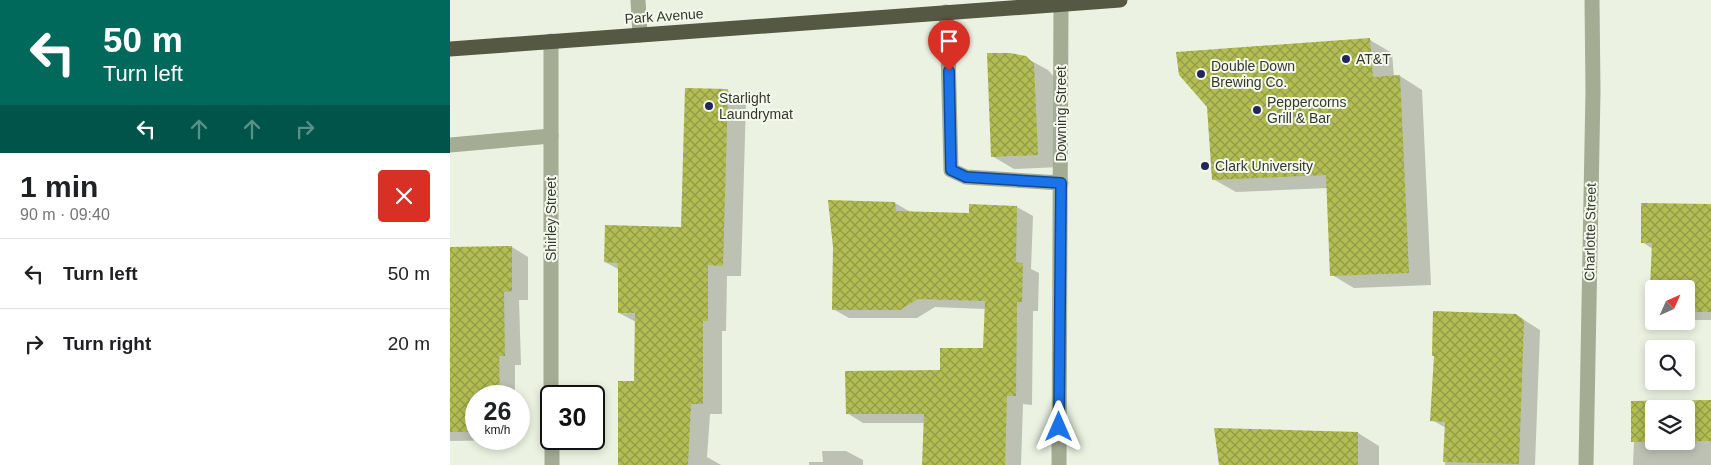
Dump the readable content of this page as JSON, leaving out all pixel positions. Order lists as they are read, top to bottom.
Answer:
{
  "streets": {
    "highway": ["Park Avenue"],
    "street": ["Downing Street", "Shirley Street", "Charlotte Street"]
  },
  "crossings": [
    ["Park Avenue", "Downing Street"],
    ["Park Avenue", "Shirley Street"]
  ],
  "places": [
    "AT&T",
    "Double Down Brewing Co.",
    "Starlight Laundrymat",
    "Peppercorns Grill & Bar",
    "Clark University"
  ],
  "north": "top right",
  "page": {
    "turn": ["50 m", "Turn left"],
    "heading": ["1 min", "90 m · 09:40"],
    "list": [
      {
        "name": "Turn left",
        "value": "50 m"
      },
      {
        "name": "Turn right",
        "value": "20 m"
      }
    ],
    "speed": "26 km/h",
    "limit": "30"
  }
}
